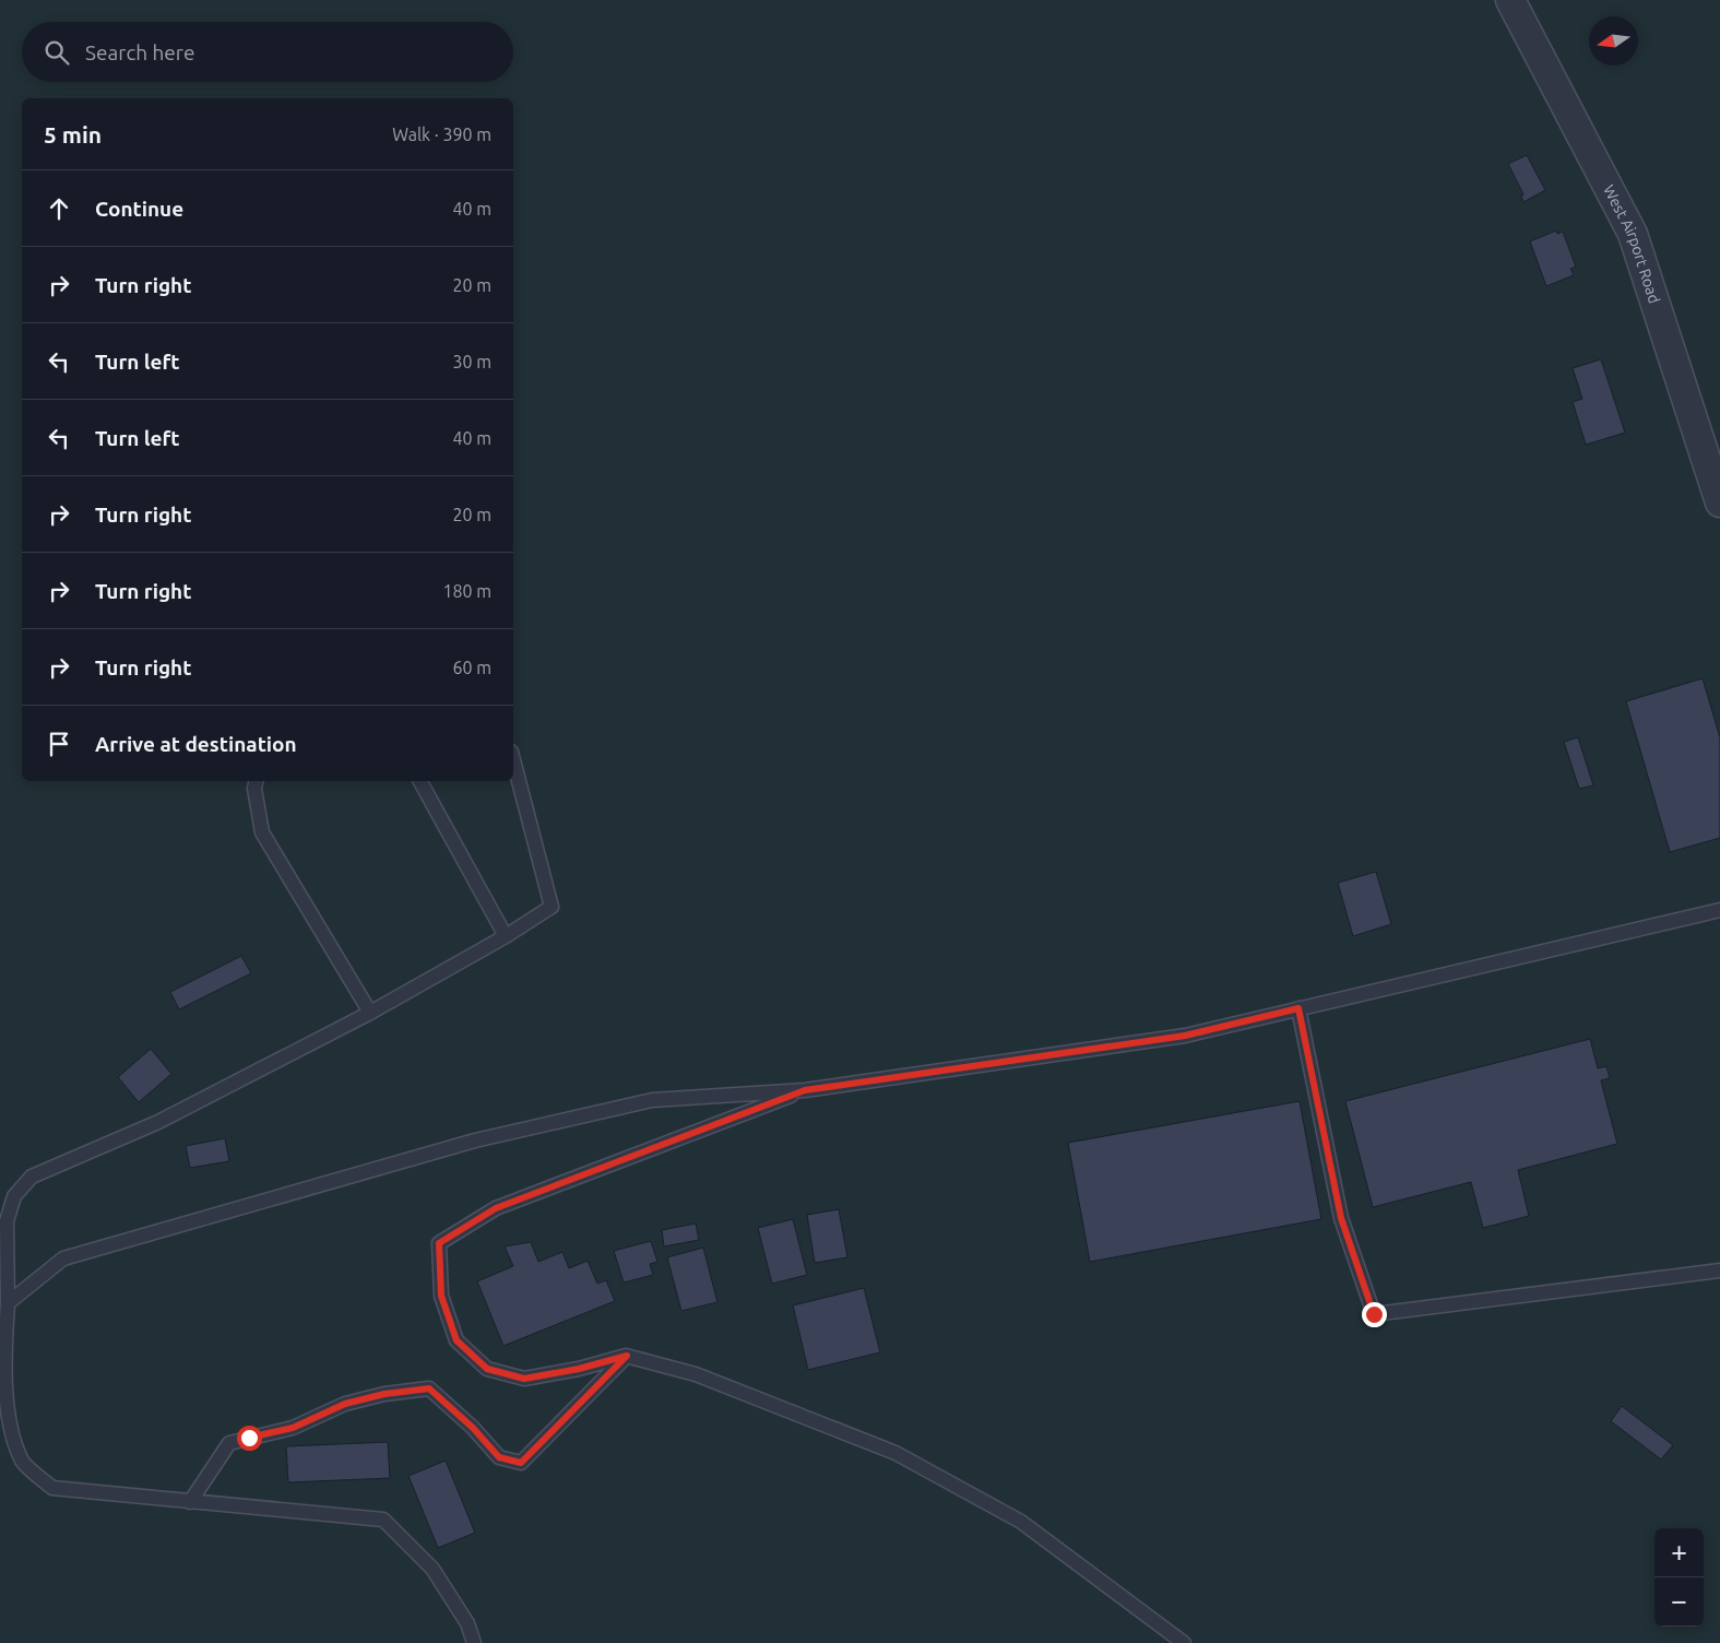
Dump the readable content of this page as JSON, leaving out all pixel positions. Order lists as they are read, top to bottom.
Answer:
{
  "streets": {
    "street": ["West Airport Road"]
  },
  "north": "left",
  "page": {
    "search": "Search here",
    "heading": ["5 min", "Walk · 390 m"],
    "list": [
      ["Continue", "40 m"],
      ["Turn right", "20 m"],
      ["Turn left", "30 m"],
      ["Turn left", "40 m"],
      ["Turn right", "20 m"],
      ["Turn right", "180 m"],
      ["Turn right", "60 m"],
      "Arrive at destination"
    ],
    "map_buttons": ["+", "−"]
  }
}
